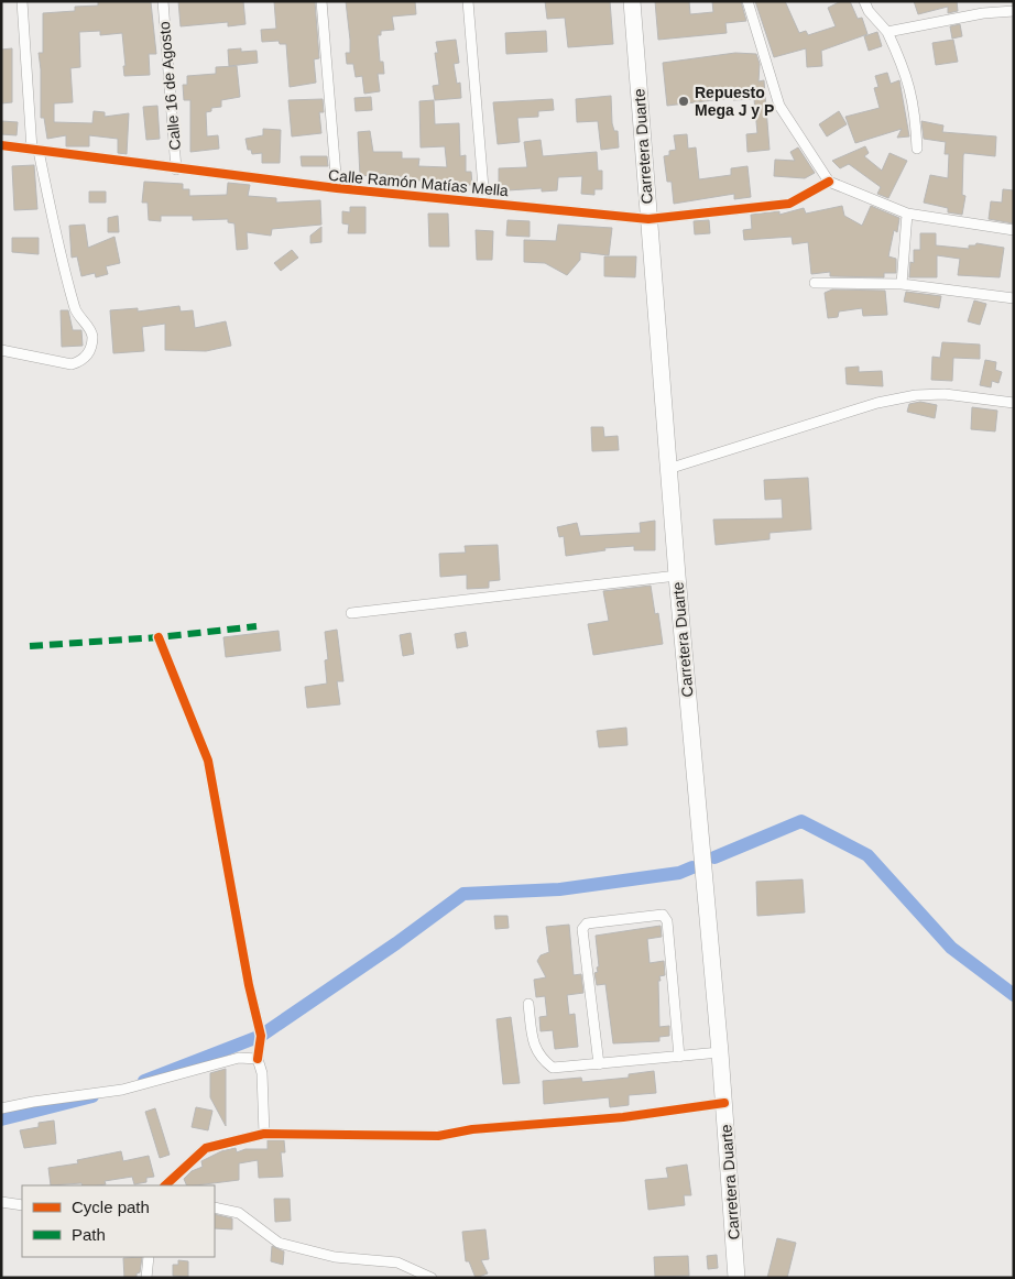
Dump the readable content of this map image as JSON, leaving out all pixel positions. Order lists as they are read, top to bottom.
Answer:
{
  "streets": {
    "main road": ["Carretera Duarte"],
    "street": ["Calle 16 de Agosto", "Calle Ramón Matías Mella"]
  },
  "crossings": [
    ["Calle 16 de Agosto", "Calle Ramón Matías Mella"],
    ["Carretera Duarte", "Calle Ramón Matías Mella"]
  ],
  "places": ["Repuesto Mega J y P"],
  "legend": ["Cycle path", "Path"]
}
